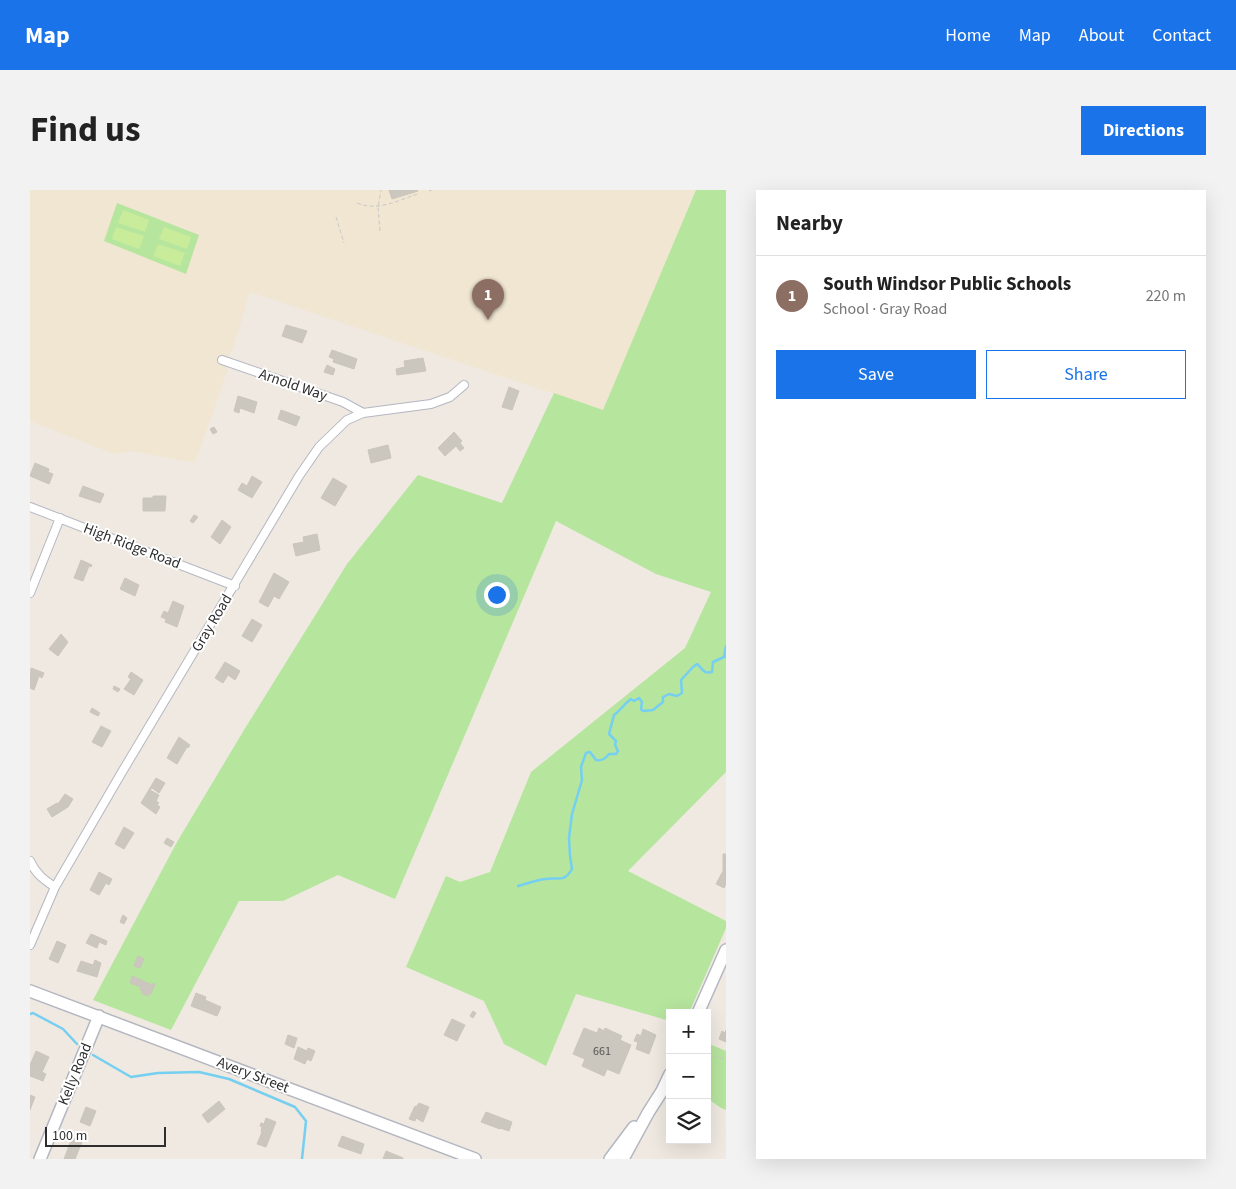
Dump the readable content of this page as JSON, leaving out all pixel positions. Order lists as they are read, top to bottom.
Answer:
{
  "streets": {
    "main road": ["Kelly Road", "Avery Street"],
    "street": ["Arnold Way", "High Ridge Road", "Gray Road"]
  },
  "crossings": [
    ["Arnold Way", "Gray Road"],
    ["High Ridge Road", "Gray Road"],
    ["Kelly Road", "Avery Street"]
  ],
  "house_numbers": ["661"],
  "scale_bar": "100 m",
  "page": {
    "header": "Map",
    "nav": [
      "Home",
      "Map",
      "About",
      "Contact"
    ],
    "title": "Find us",
    "buttons": [
      "Directions",
      ["Save", "Share"]
    ],
    "heading": "Nearby",
    "list": [
      {
        "mark": "1",
        "name": "South Windsor Public Schools",
        "note": "School · Gray Road",
        "value": "220 m"
      }
    ],
    "pins": "1",
    "map_buttons": ["+", "−"],
    "scale": "100 m"
  }
}
